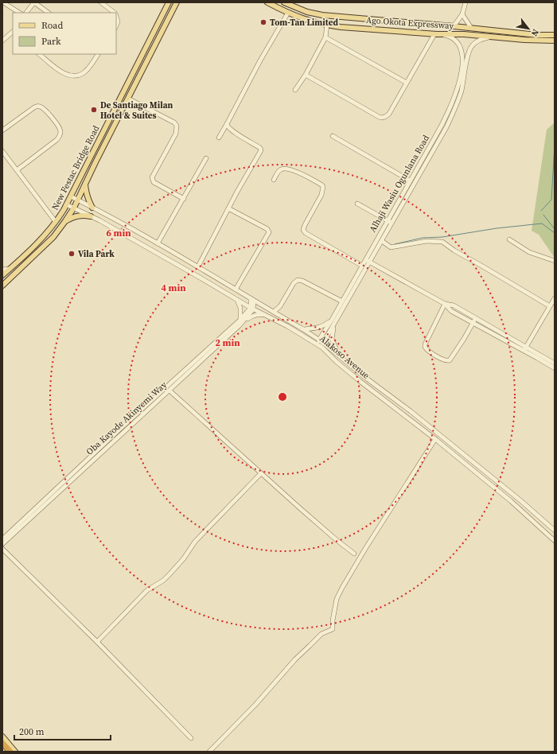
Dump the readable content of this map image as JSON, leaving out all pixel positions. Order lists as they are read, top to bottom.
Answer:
{
  "streets": {
    "main road": ["Ago Okota Expressway", "New Festac Bridge Road"],
    "street": ["Alhaji Wasiu Ogunlana Road", "Alakoso Avenue", "Oba Kayode Akinyemi Way"]
  },
  "crossings": [
    ["Ago Okota Expressway", "Alhaji Wasiu Ogunlana Road"],
    ["New Festac Bridge Road", "Alakoso Avenue"],
    ["Alhaji Wasiu Ogunlana Road", "Alakoso Avenue"],
    ["Alakoso Avenue", "Oba Kayode Akinyemi Way"]
  ],
  "places": ["Tom-Tan Limited", "De Santiago Milan Hotel & Suites", "Vila Park"],
  "legend": ["Road", "Park"],
  "scale_bar": "200 m",
  "north": "bottom right",
  "rings": ["6 min", "4 min", "2 min"]
}
